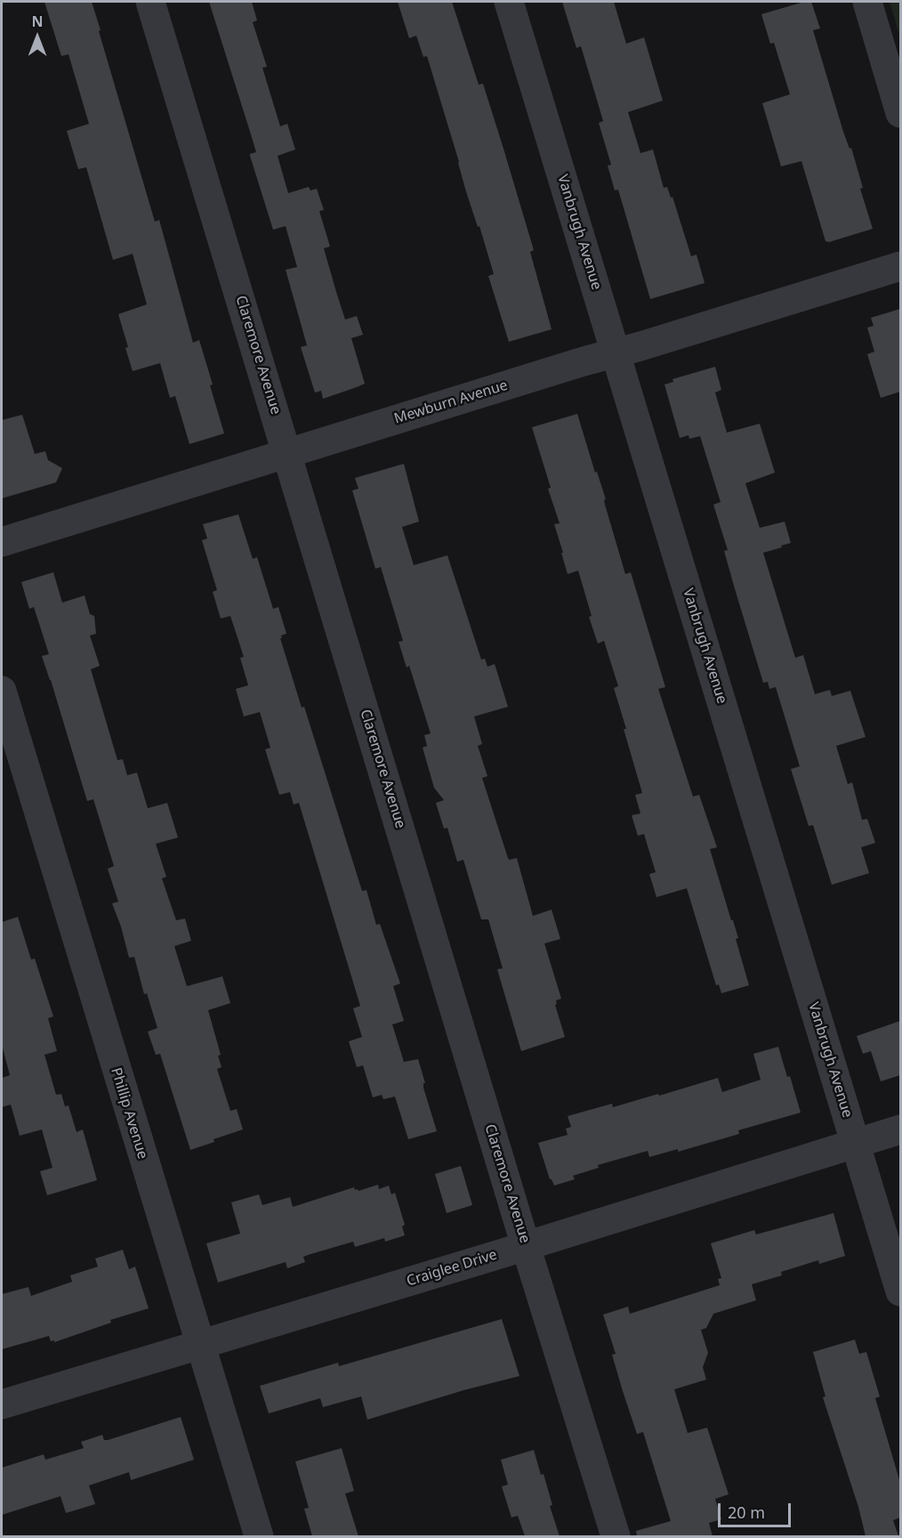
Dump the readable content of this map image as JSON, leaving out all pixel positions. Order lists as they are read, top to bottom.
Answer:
{
  "streets": {
    "street": [
      "Vanbrugh Avenue",
      "Claremore Avenue",
      "Mewburn Avenue",
      "Phillip Avenue",
      "Craiglee Drive"
    ]
  },
  "crossings": [
    ["Vanbrugh Avenue", "Mewburn Avenue"],
    ["Vanbrugh Avenue", "Craiglee Drive"],
    ["Claremore Avenue", "Mewburn Avenue"],
    ["Claremore Avenue", "Craiglee Drive"],
    ["Phillip Avenue", "Craiglee Drive"]
  ],
  "scale_bar": "20 m",
  "north": "top"
}
